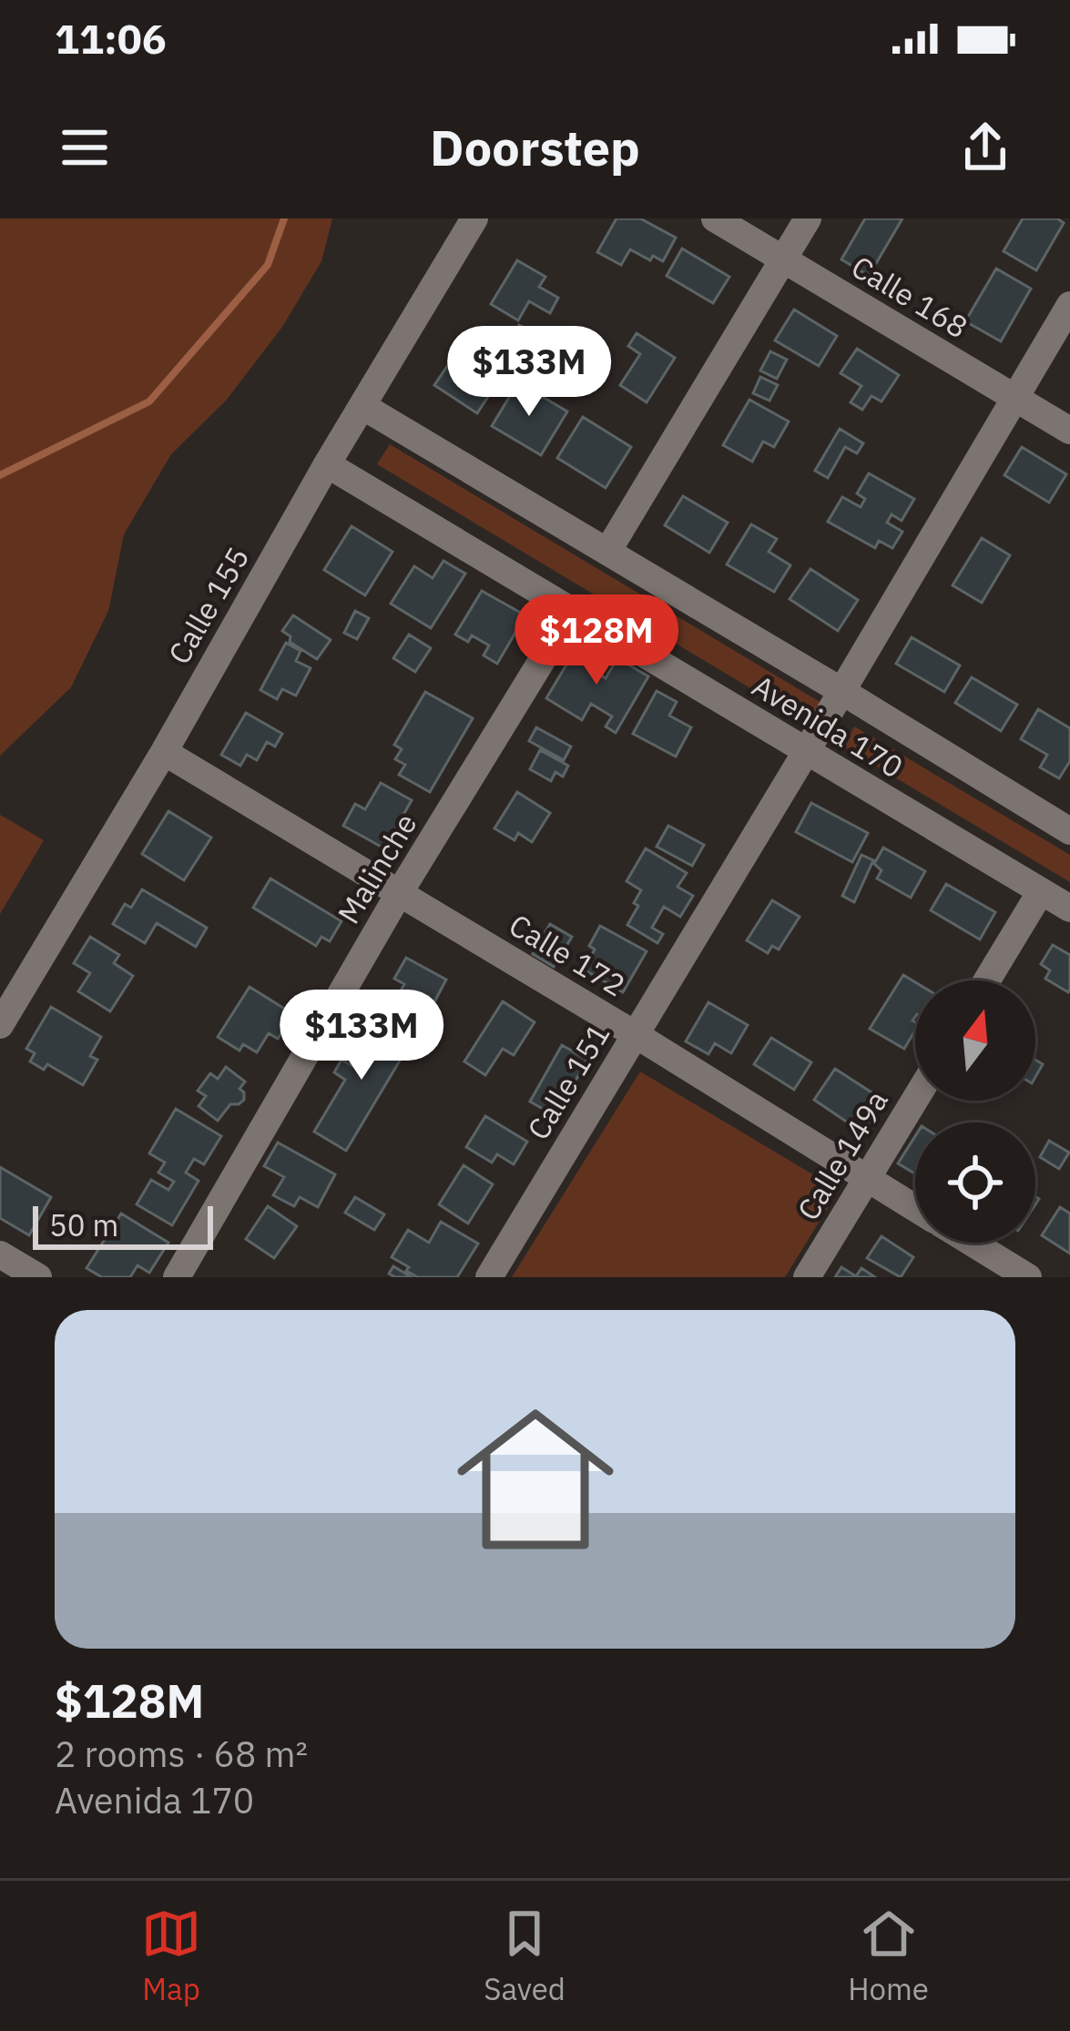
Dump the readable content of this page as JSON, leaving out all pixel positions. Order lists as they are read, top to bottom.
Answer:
{
  "streets": {
    "street": [
      "Calle 168",
      "Calle 155",
      "Avenida 170",
      "Malinche",
      "Calle 172",
      "Calle 151",
      "Calle 149a"
    ]
  },
  "crossings": [
    ["Calle 155", "Avenida 170"],
    ["Calle 155", "Calle 172"],
    ["Avenida 170", "Malinche"],
    ["Avenida 170", "Calle 151"],
    ["Malinche", "Calle 172"],
    ["Calle 172", "Calle 151"],
    ["Calle 172", "Calle 149a"]
  ],
  "scale_bar": "50 m",
  "north": "top",
  "page": {
    "status": "11:06",
    "header": "Doorstep",
    "price": ["$133M", "$128M", "$133M"],
    "scale": "50 m",
    "list": [
      {
        "name": "$128M",
        "note": "2 rooms · 68 m² · Avenida 170"
      }
    ],
    "tabs": ["Map", "Saved", "Home"]
  }
}
